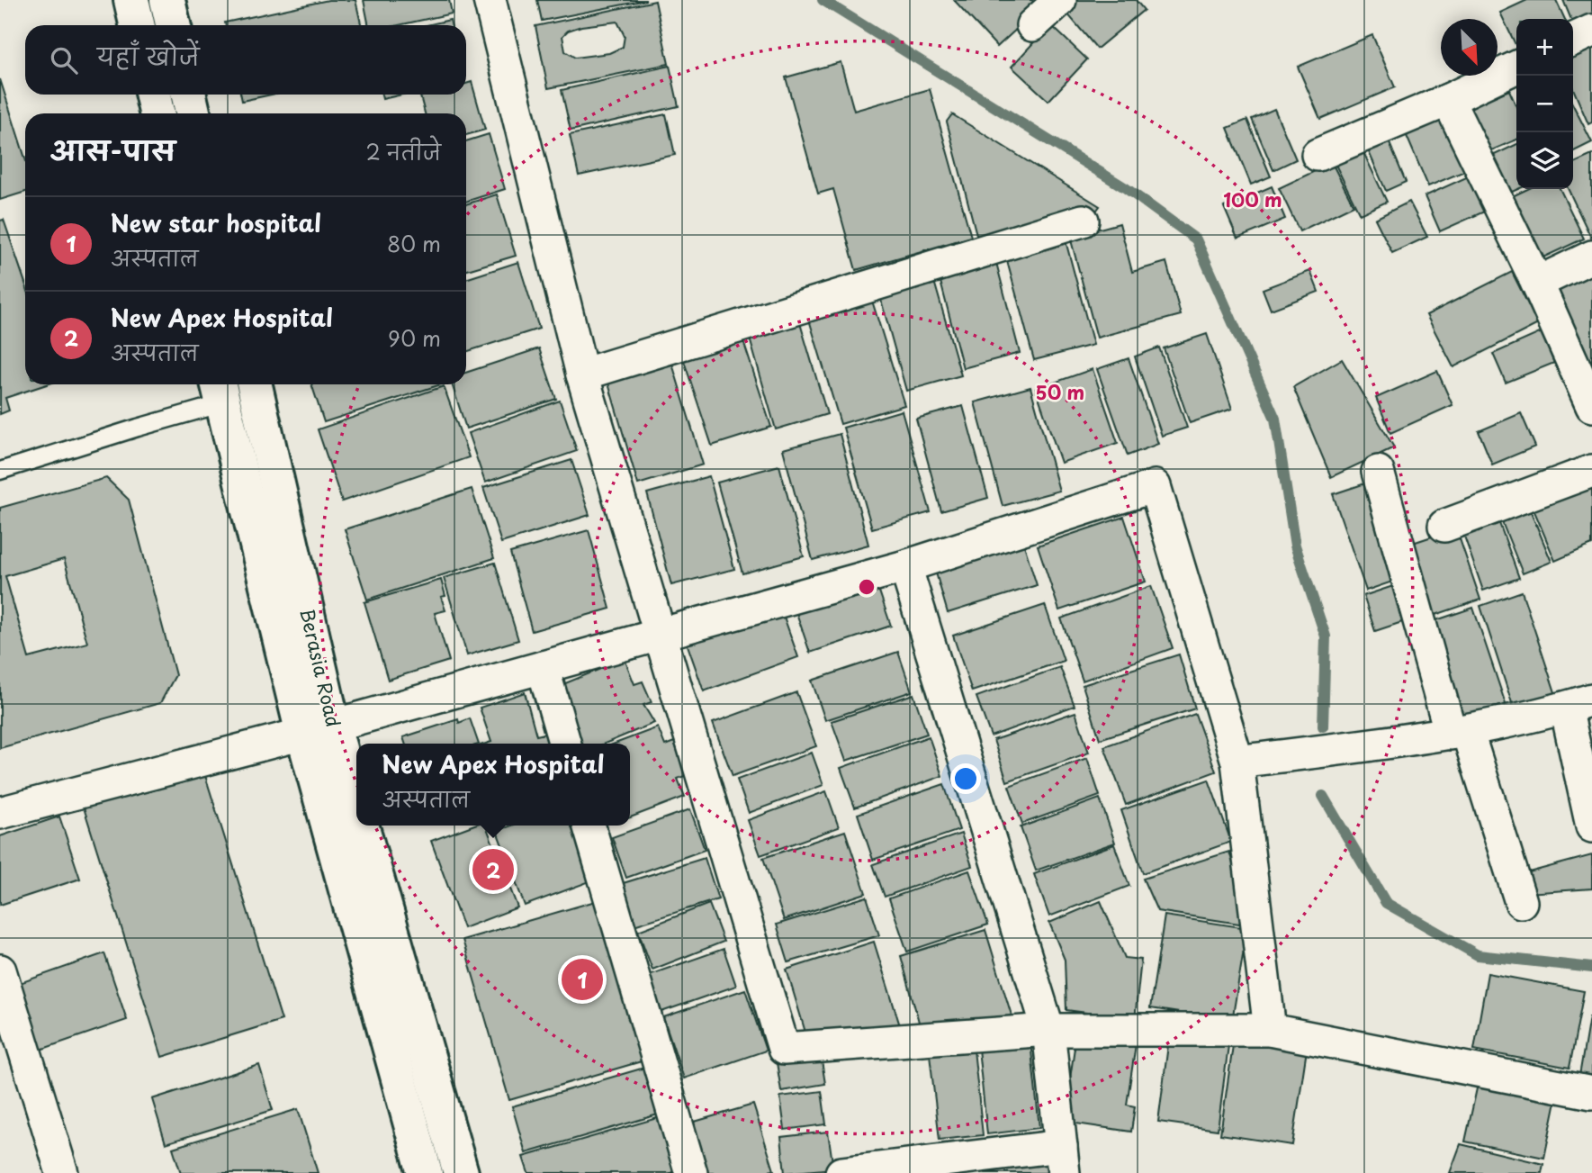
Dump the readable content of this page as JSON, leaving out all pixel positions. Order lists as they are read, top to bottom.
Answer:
{
  "streets": {
    "main road": ["Berasia Road"]
  },
  "north": "bottom right",
  "page": {
    "map_buttons": ["+", "−"],
    "search": "यहाँ खोजें",
    "heading": ["आस-पास", "2 नतीजे"],
    "list": [
      {
        "mark": "1",
        "name": "New star hospital",
        "note": "अस्पताल",
        "value": "80 m"
      },
      {
        "mark": "2",
        "name": "New Apex Hospital",
        "note": "अस्पताल",
        "value": "90 m"
      }
    ],
    "popup": ["New Apex Hospital", "अस्पताल"],
    "pins": ["2", "1"]
  },
  "rings": ["100 m", "50 m"]
}
